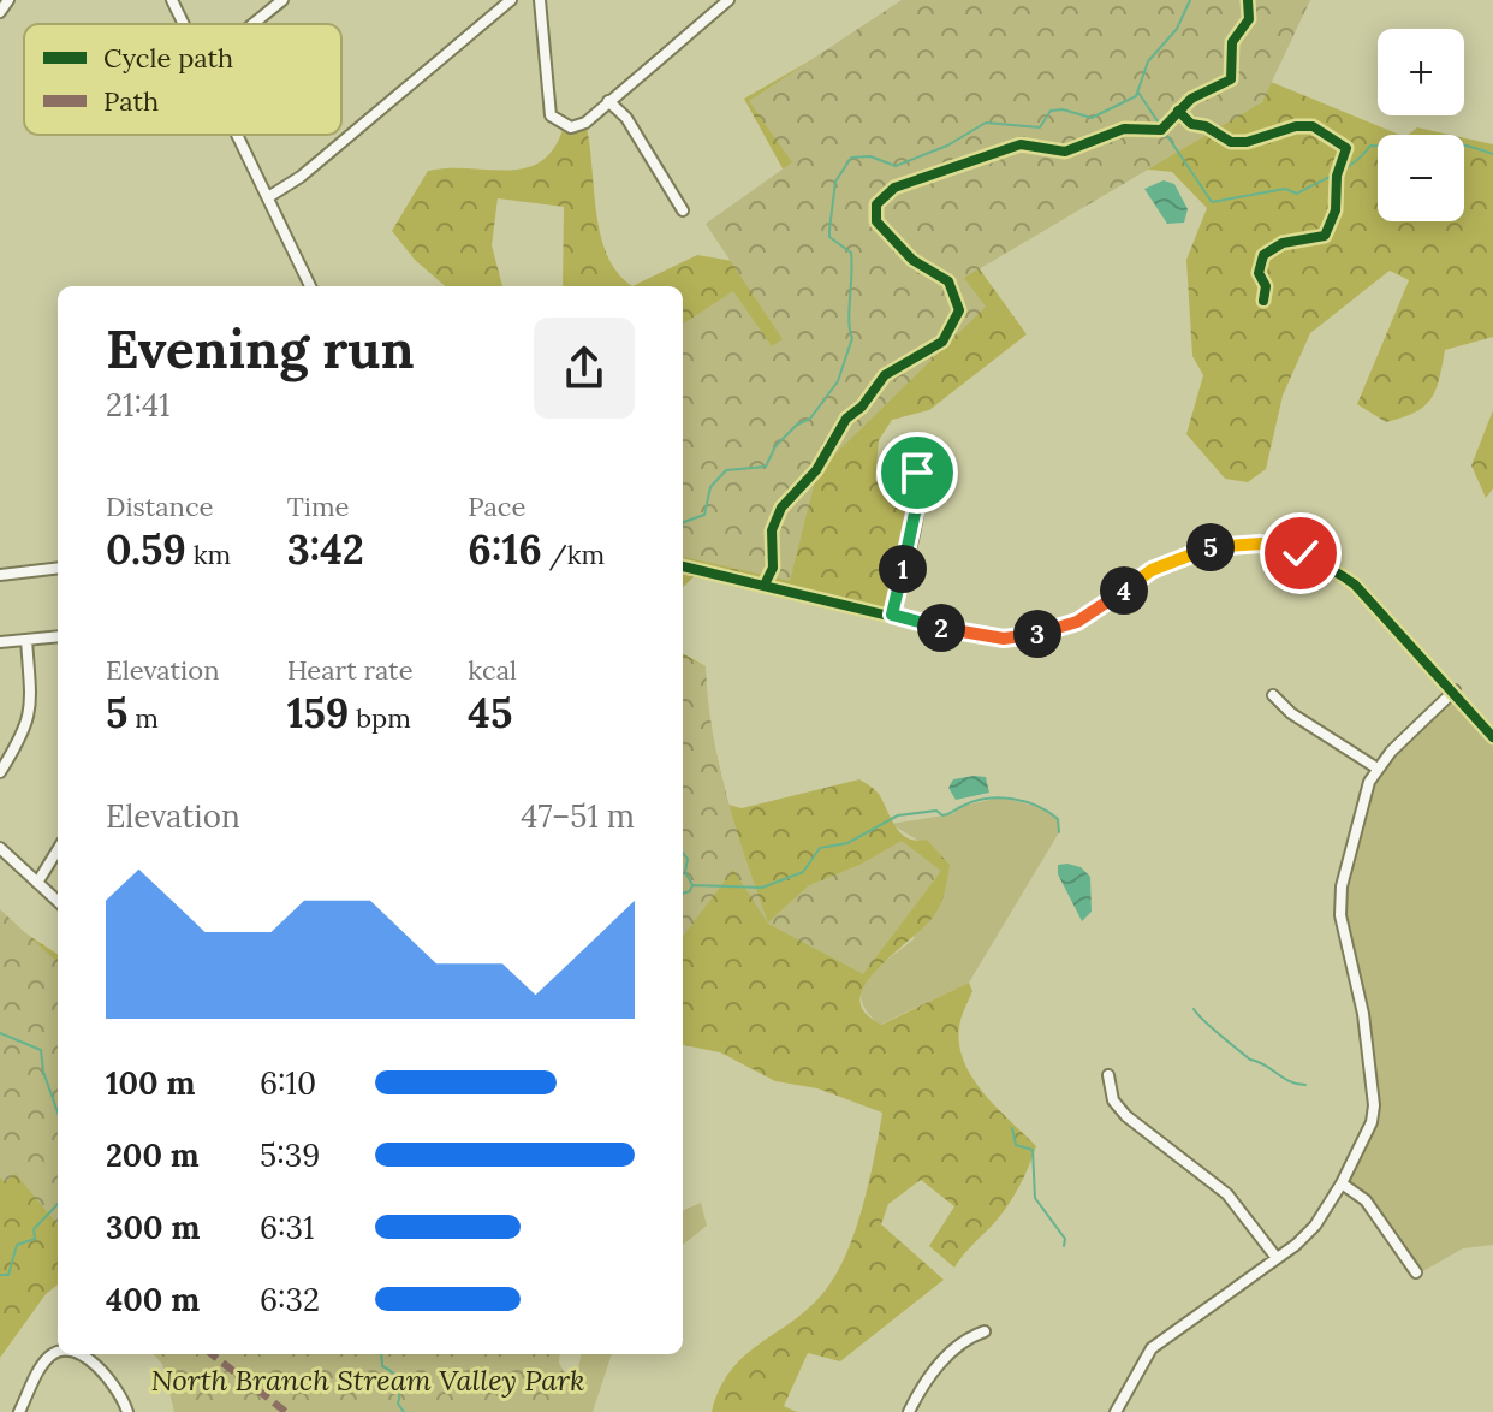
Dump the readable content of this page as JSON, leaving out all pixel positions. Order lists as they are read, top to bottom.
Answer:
{
  "parks": ["North Branch Stream Valley Park"],
  "legend": ["Cycle path", "Path"],
  "page": {
    "map_buttons": ["+", "−"],
    "heading": ["Evening run", "21:41"],
    "stats": [
      ["Distance", "0.59 km"],
      ["Time", "3:42"],
      ["Pace", "6:16 /km"],
      ["Elevation", "5 m"],
      ["Heart rate", "159 bpm"],
      ["kcal", "45"]
    ],
    "pins": [
      "5",
      "1",
      "4",
      "2",
      "3"
    ],
    "chart": ["Elevation", "47–51 m"],
    "list": [
      {
        "name": "100 m",
        "note": "6:10"
      },
      {
        "name": "200 m",
        "note": "5:39"
      },
      {
        "name": "300 m",
        "note": "6:31"
      },
      {
        "name": "400 m",
        "note": "6:32"
      }
    ]
  }
}
